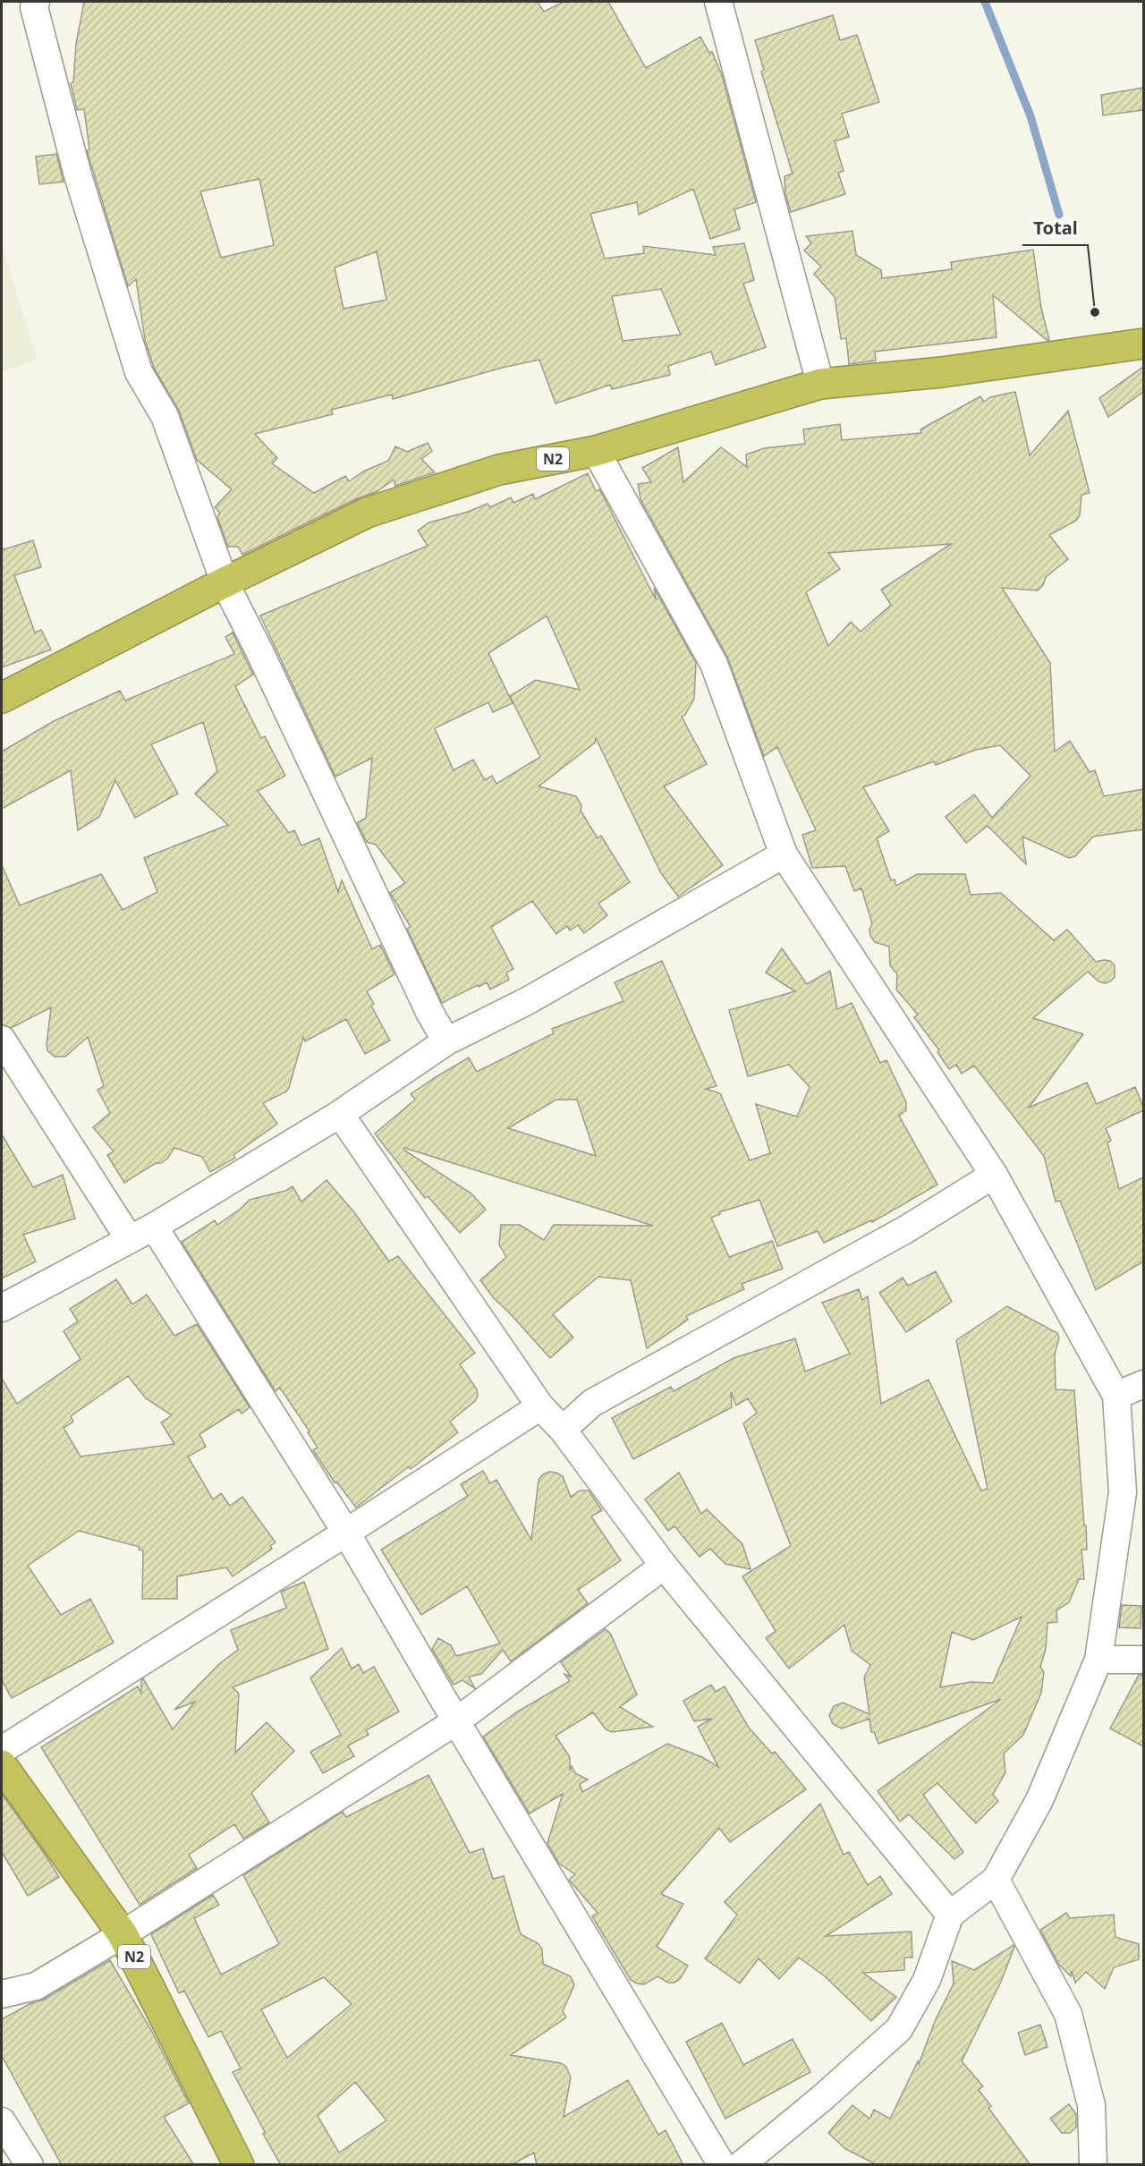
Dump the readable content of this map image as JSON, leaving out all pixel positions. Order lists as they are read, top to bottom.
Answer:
{
  "streets": {
    "highway": ["N2"]
  },
  "places": ["Total"]
}
